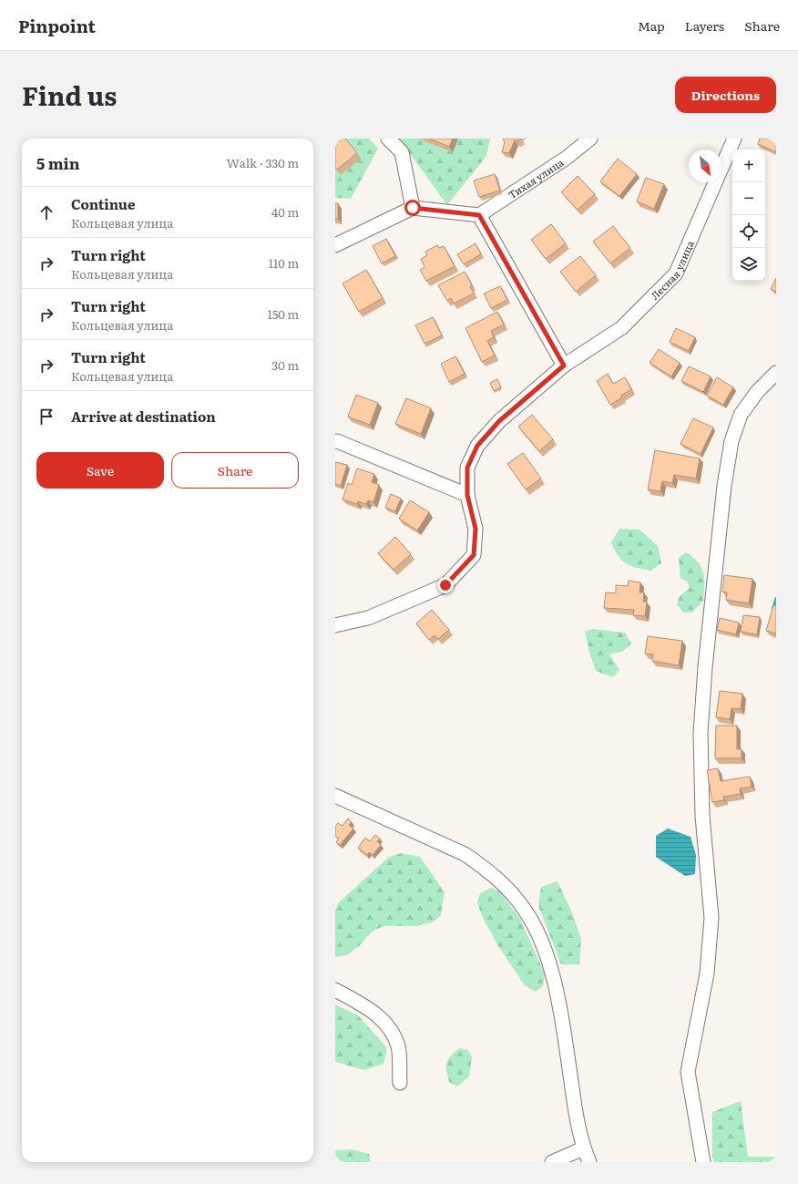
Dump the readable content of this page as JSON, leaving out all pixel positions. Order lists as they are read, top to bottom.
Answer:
{
  "streets": {
    "street": ["Тихая улица", "Лесная улица"]
  },
  "north": "bottom right",
  "page": {
    "header": "Pinpoint",
    "nav": ["Map", "Layers", "Share"],
    "title": "Find us",
    "buttons": [
      "Directions",
      ["Save", "Share"]
    ],
    "heading": ["5 min", "Walk · 330 m"],
    "map_buttons": ["+", "−"],
    "list": [
      ["Continue", "Кольцевая улица", "40 m"],
      ["Turn right", "Кольцевая улица", "110 m"],
      ["Turn right", "Кольцевая улица", "150 m"],
      ["Turn right", "Кольцевая улица", "30 m"],
      "Arrive at destination"
    ]
  }
}
